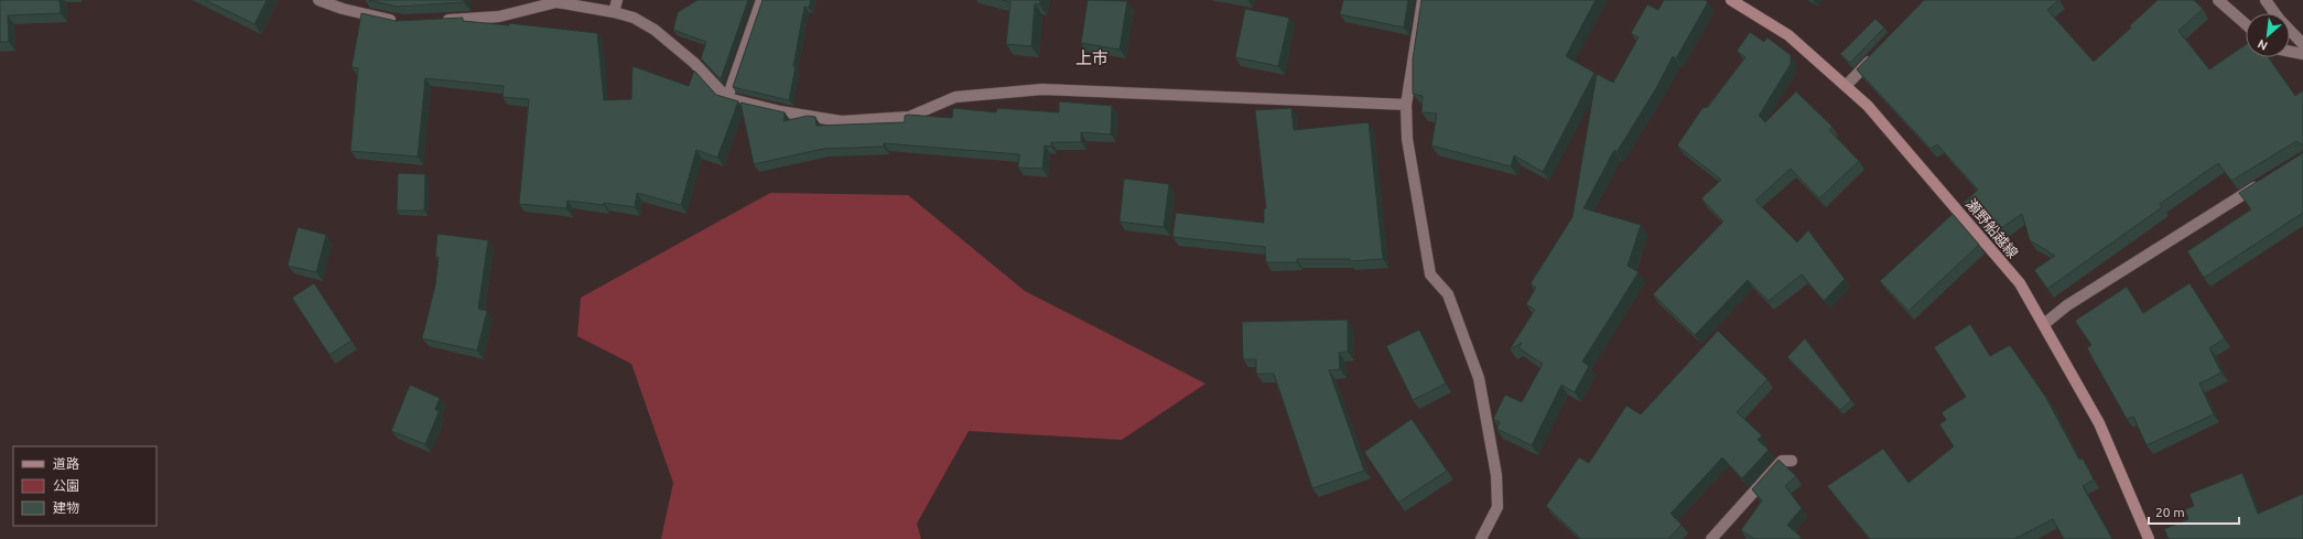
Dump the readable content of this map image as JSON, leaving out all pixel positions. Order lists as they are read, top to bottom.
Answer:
{
  "streets": {
    "main road": ["瀬野船越線"]
  },
  "districts": ["上市"],
  "legend": ["道路", "公園", "建物"],
  "scale_bar": "20 m",
  "north": "bottom left"
}
